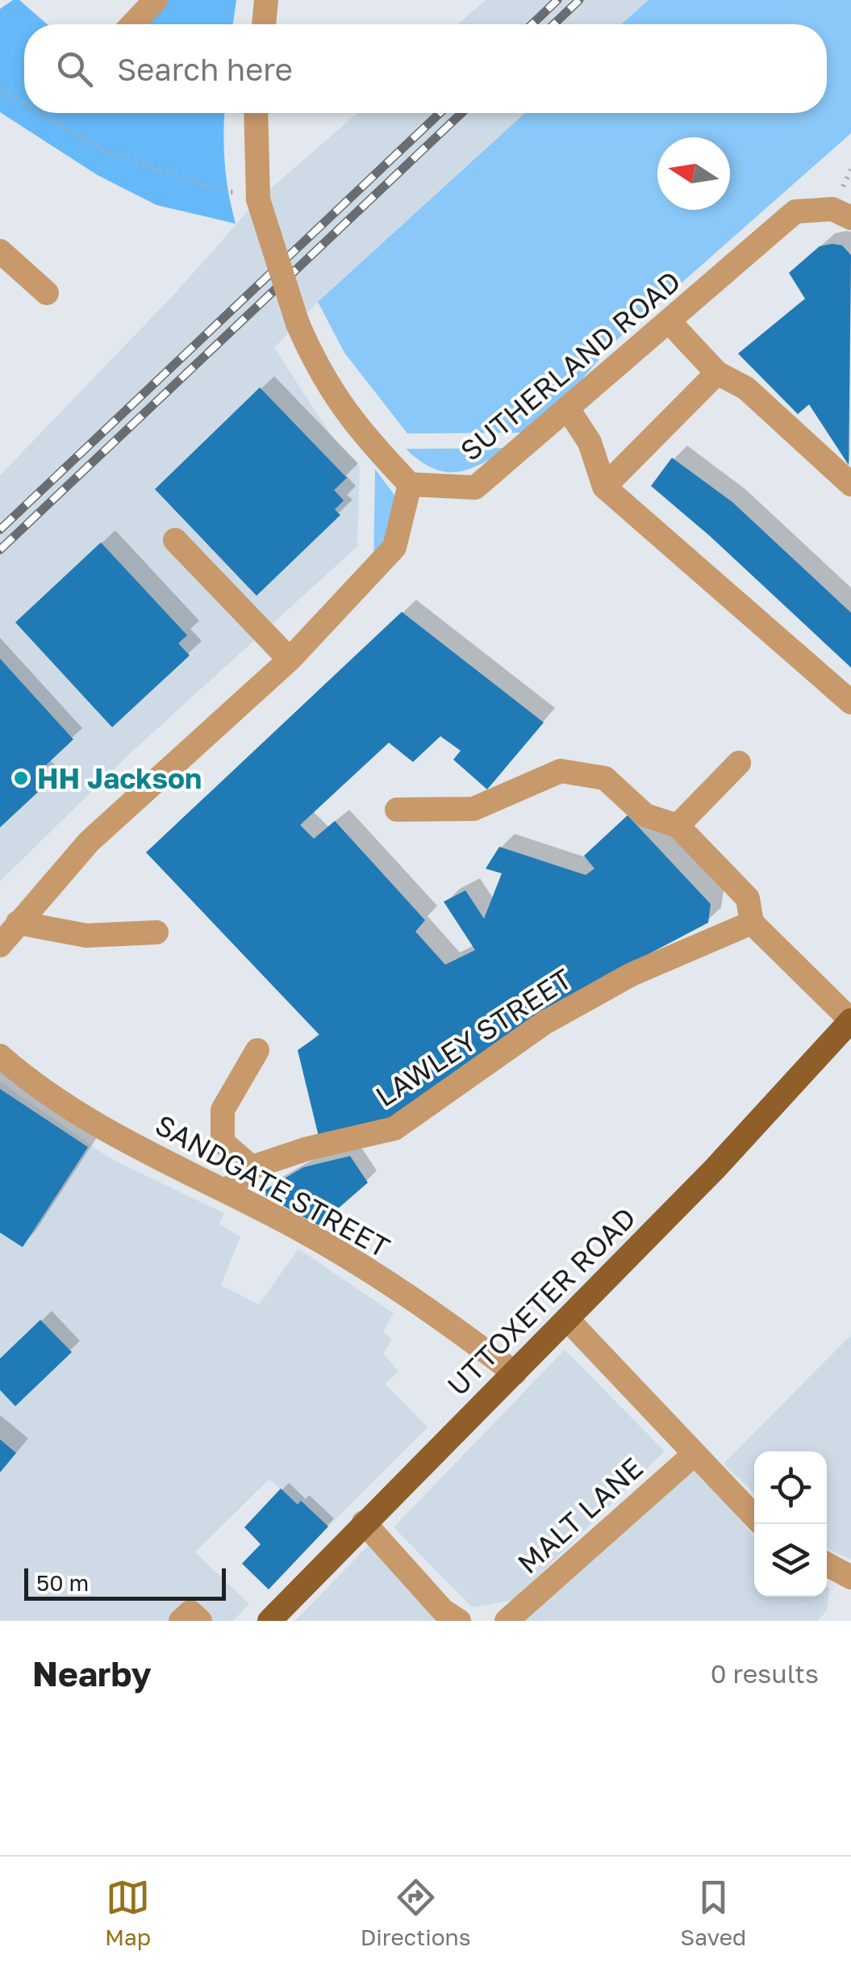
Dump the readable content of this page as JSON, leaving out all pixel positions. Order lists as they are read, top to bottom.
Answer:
{
  "streets": {
    "main road": ["UTTOXETER ROAD"],
    "street": [
      "SUTHERLAND ROAD",
      "LAWLEY STREET",
      "SANDGATE STREET",
      "MALT LANE"
    ]
  },
  "crossings": [
    ["LAWLEY STREET", "SANDGATE STREET"],
    ["SANDGATE STREET", "UTTOXETER ROAD"]
  ],
  "places": ["HH Jackson"],
  "scale_bar": "50 m",
  "north": "left",
  "page": {
    "search": "Search here",
    "scale": "50 m",
    "heading": ["Nearby", "0 results"],
    "nav": ["Map", "Directions", "Saved"]
  }
}
